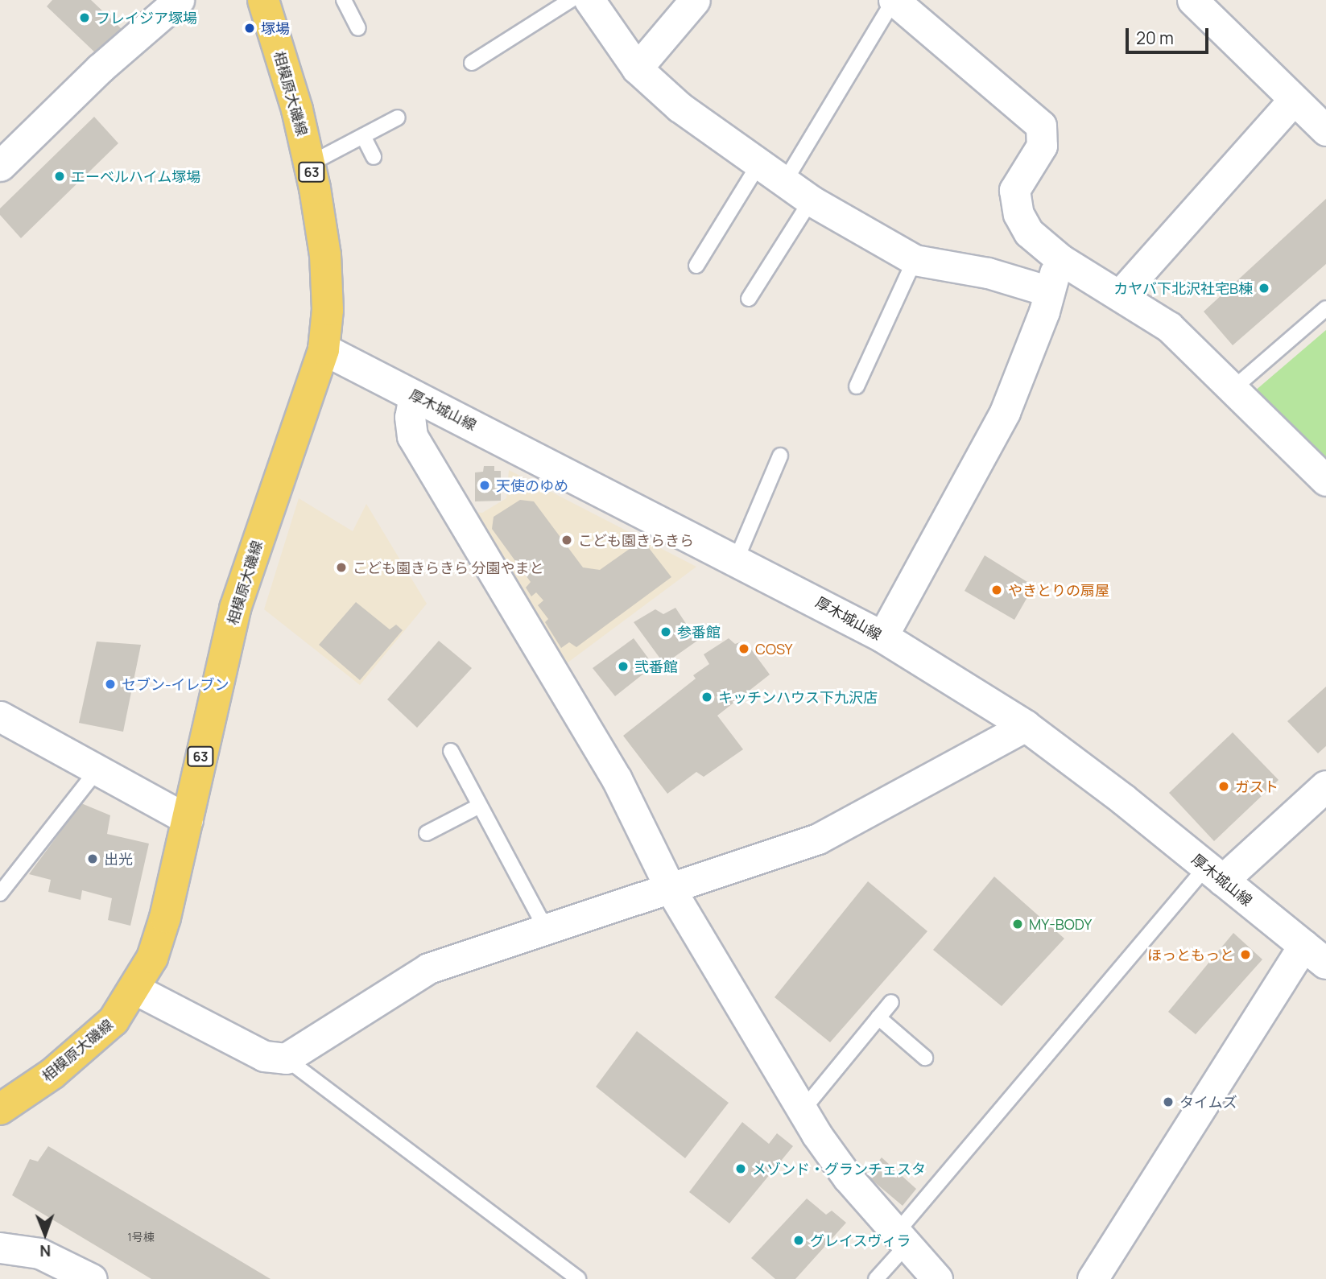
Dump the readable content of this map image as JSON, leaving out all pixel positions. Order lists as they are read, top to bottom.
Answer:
{
  "streets": {
    "main road": ["相模原大磯線", "63", "厚木城山線"]
  },
  "crossings": [
    ["相模原大磯線", "厚木城山線"]
  ],
  "places": [
    "フレイジア塚場",
    "塚場",
    "エーベルハイム塚場",
    "カヤバ下北沢社宅B棟",
    "天使のゆめ",
    "こども園きらきら",
    "こども園きらきら 分園やまと",
    "やきとりの扇屋",
    "参番館",
    "COSY",
    "弐番館",
    "セブン-イレブン",
    "キッチンハウス下九沢店",
    "ガスト",
    "出光",
    "MY-BODY",
    "ほっともっと",
    "タイムズ",
    "メゾンド・グランチェスタ",
    "グレイスヴィラ"
  ],
  "house_numbers": ["1号棟"],
  "scale_bar": "20 m",
  "north": "bottom"
}
